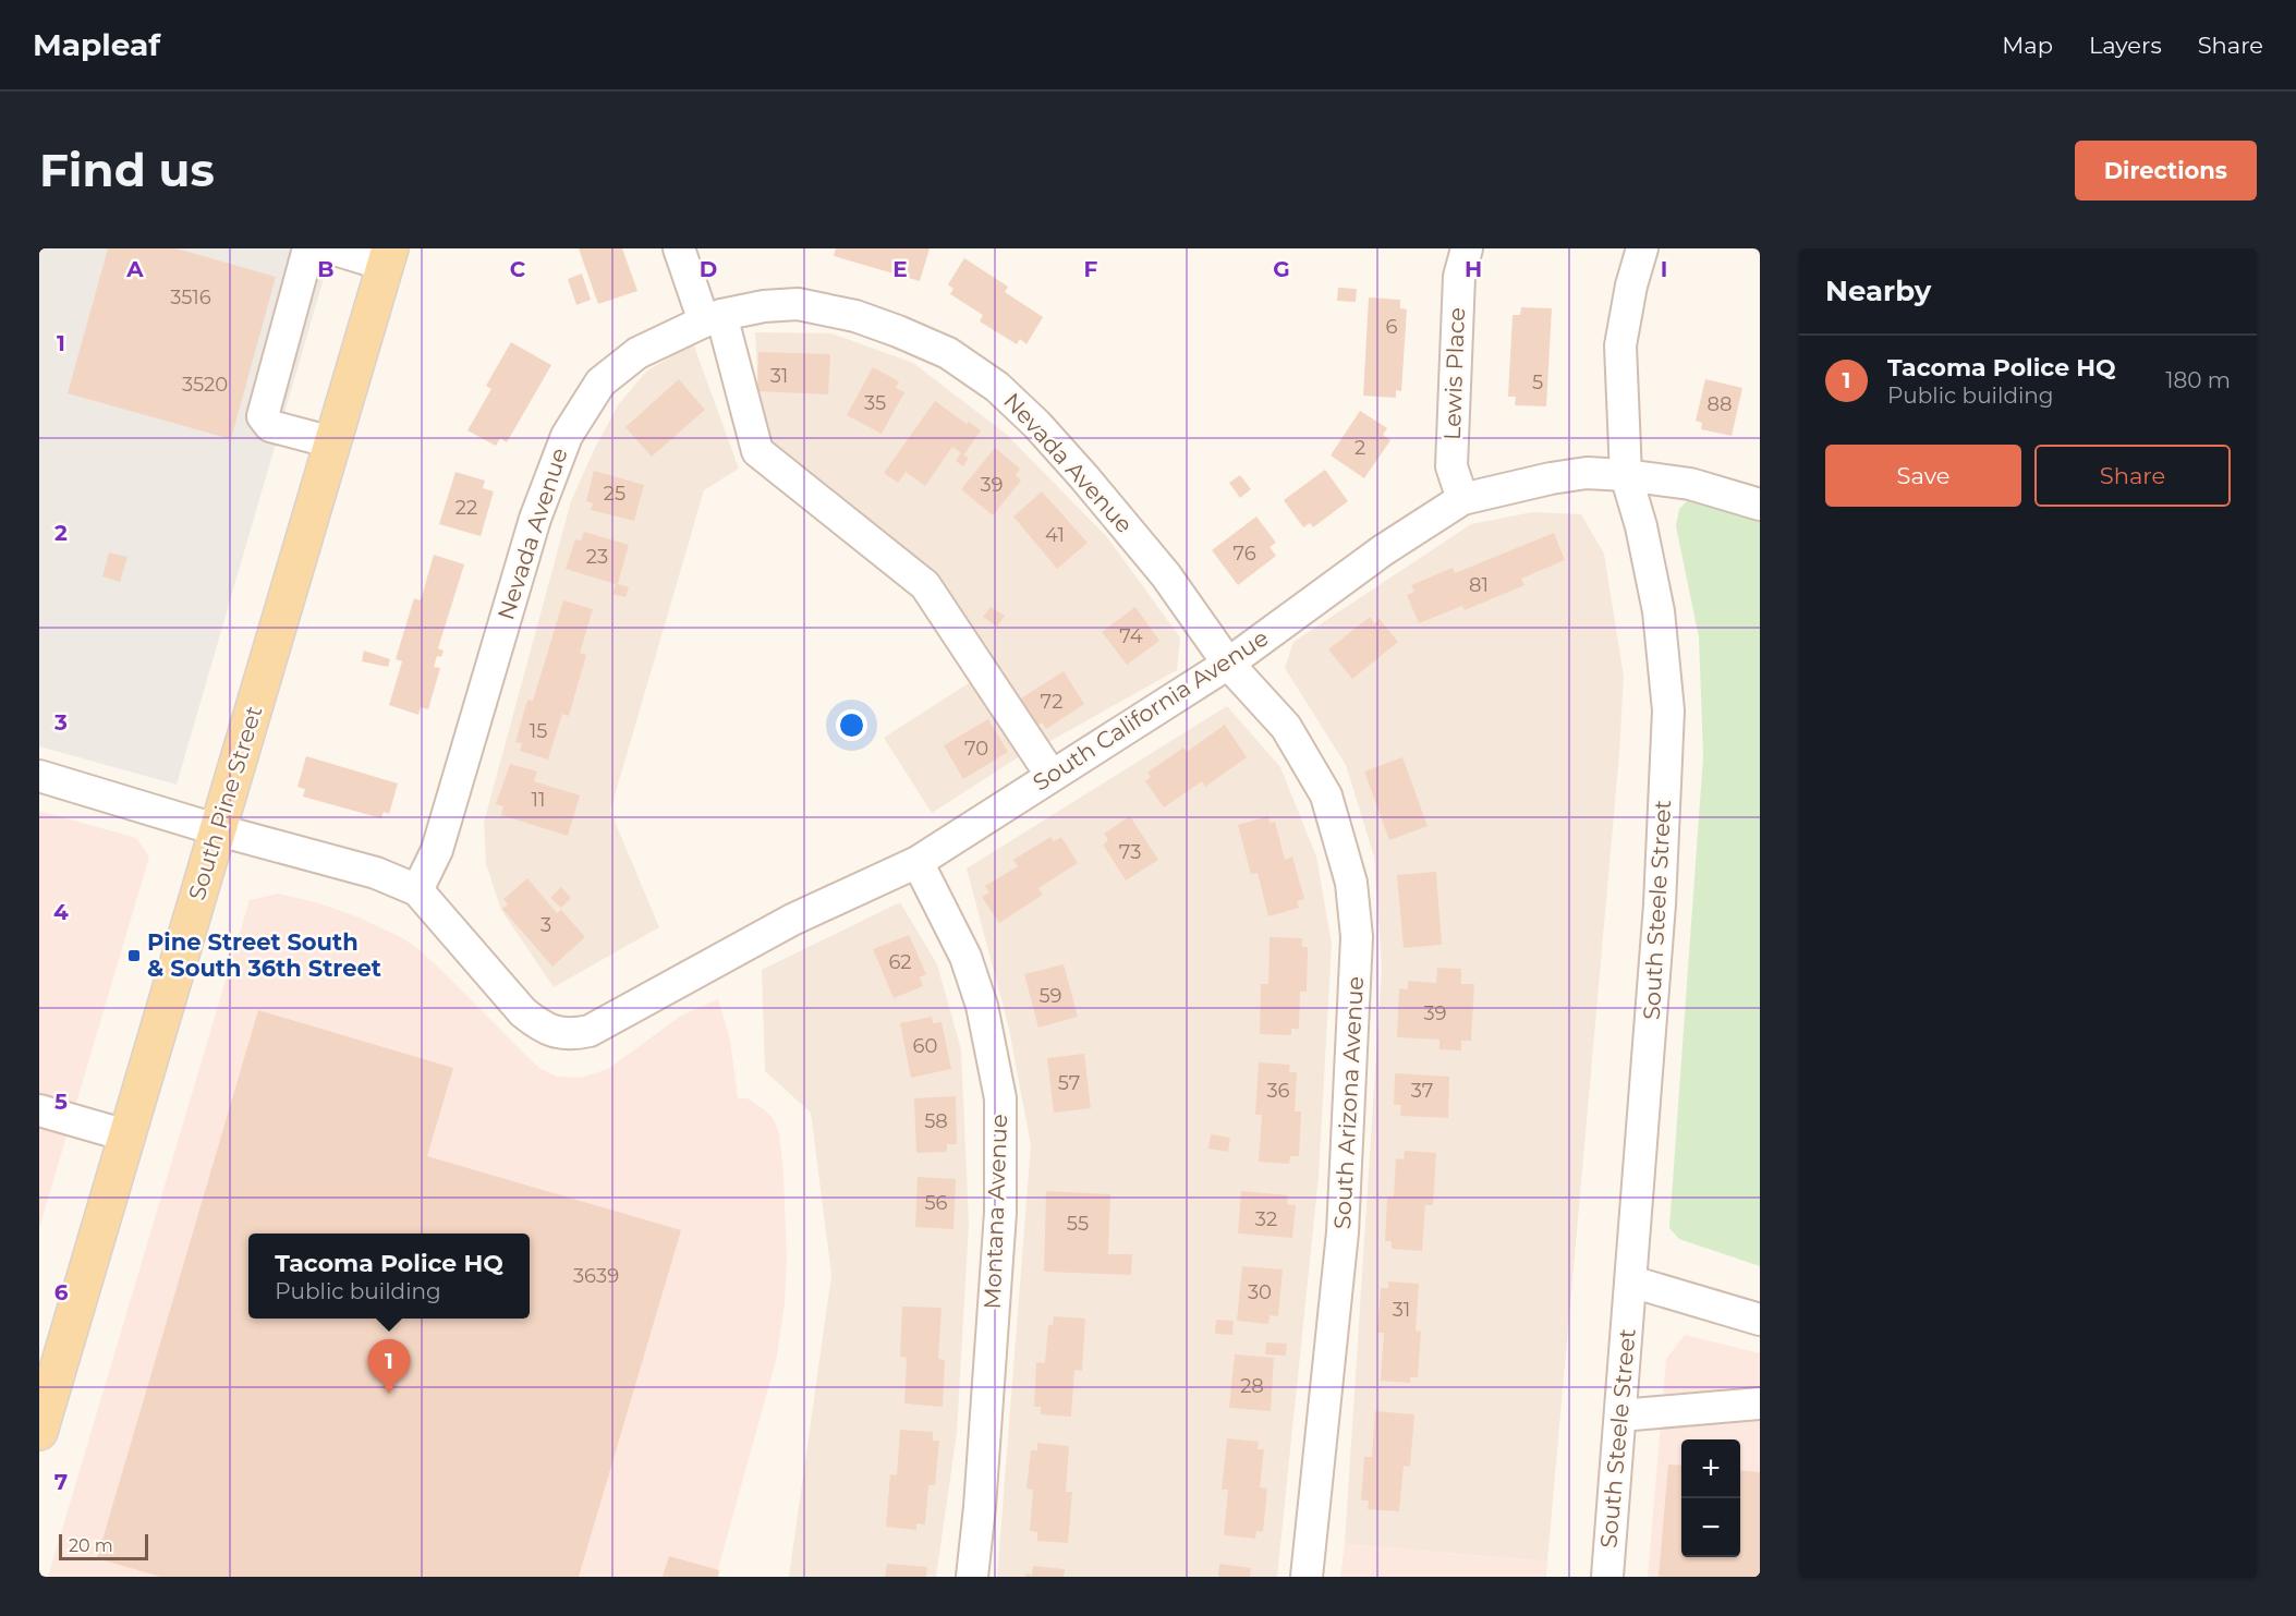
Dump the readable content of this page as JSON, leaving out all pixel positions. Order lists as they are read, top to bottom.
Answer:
{
  "streets": {
    "main road": ["South Pine Street"],
    "street": [
      "Lewis Place",
      "Nevada Avenue",
      "South California Avenue",
      "South Steele Street",
      "South Arizona Avenue",
      "Montana Avenue"
    ]
  },
  "crossings": [
    ["Lewis Place", "South California Avenue"],
    ["Nevada Avenue", "South California Avenue"],
    ["Nevada Avenue", "South Arizona Avenue"],
    ["South California Avenue", "South Steele Street"],
    ["South California Avenue", "South Arizona Avenue"],
    ["South California Avenue", "Montana Avenue"]
  ],
  "places": {
    "transit": ["Pine Street South & South 36th Street"]
  },
  "house_numbers": [
    "3516",
    "6",
    "31",
    "5",
    "3520",
    "35",
    "88",
    "2",
    "39",
    "25",
    "22",
    "41",
    "76",
    "23",
    "81",
    "74",
    "72",
    "15",
    "70",
    "11",
    "73",
    "3",
    "62",
    "59",
    "39",
    "60",
    "57",
    "36",
    "37",
    "58",
    "56",
    "32",
    "55",
    "3639",
    "30",
    "31",
    "28"
  ],
  "scale_bar": "20 m",
  "page": {
    "header": "Mapleaf",
    "nav": ["Map", "Layers", "Share"],
    "buttons": [
      "Directions",
      ["Save", "Share"]
    ],
    "title": "Find us",
    "heading": "Nearby",
    "list": [
      {
        "mark": "1",
        "name": "Tacoma Police HQ",
        "note": "Public building",
        "value": "180 m"
      }
    ],
    "popup": ["Tacoma Police HQ", "Public building"],
    "pins": "1",
    "map_buttons": ["+", "−"],
    "scale": "20 m"
  },
  "grid": {
    "columns": [
      "A",
      "B",
      "C",
      "D",
      "E",
      "F",
      "G",
      "H",
      "I"
    ],
    "rows": [
      "1",
      "2",
      "3",
      "4",
      "5",
      "6",
      "7"
    ]
  }
}
